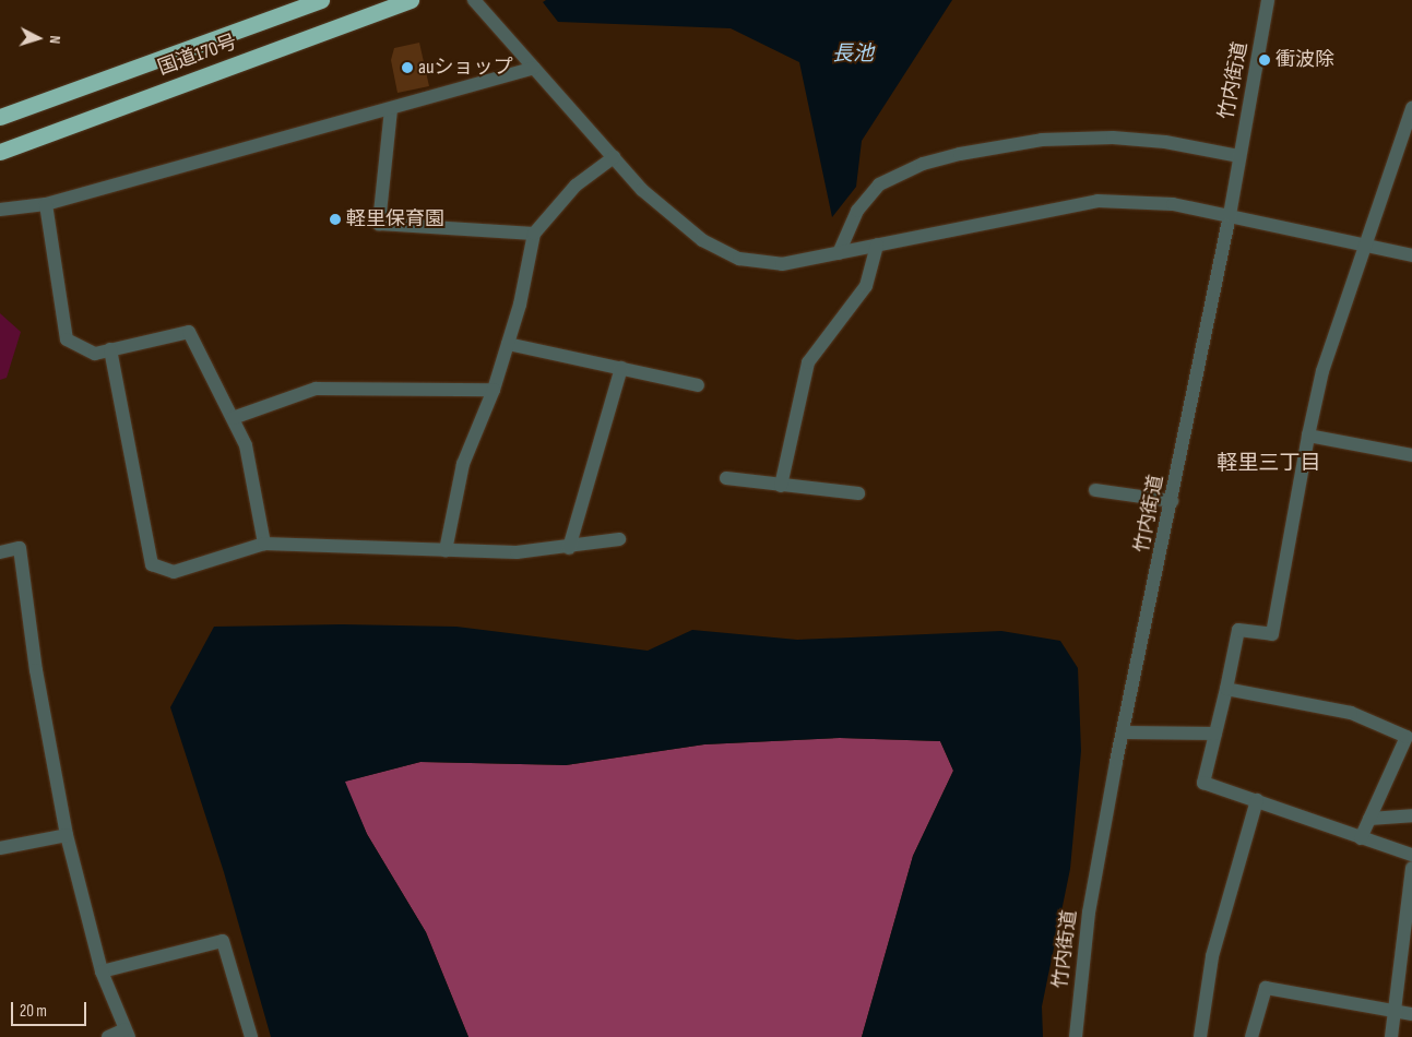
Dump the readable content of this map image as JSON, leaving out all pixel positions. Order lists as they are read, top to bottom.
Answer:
{
  "streets": {
    "highway": ["国道170号"],
    "street": ["竹内街道"]
  },
  "districts": ["軽里三丁目"],
  "water": ["長池"],
  "places": ["衝波除", "auショップ", "軽里保育園"],
  "scale_bar": "20 m",
  "north": "right"
}
